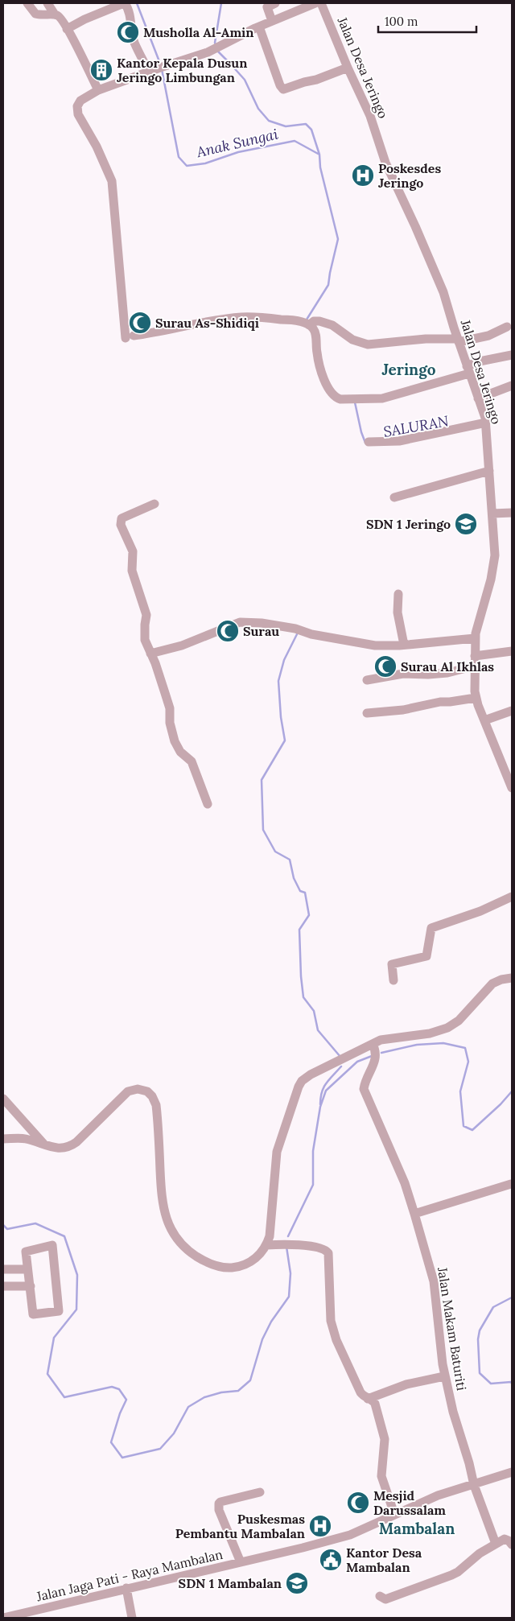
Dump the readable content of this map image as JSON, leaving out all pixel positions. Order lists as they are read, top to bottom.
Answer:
{
  "streets": {
    "street": ["Jalan Desa Jeringo", "Jalan Makam Baturiti", "Jalan Jaga Pati - Raya Mambalan"]
  },
  "crossings": [
    ["Jalan Makam Baturiti", "Jalan Jaga Pati - Raya Mambalan"]
  ],
  "districts": ["Jeringo", "Mambalan"],
  "water": ["Anak Sungai", "SALURAN"],
  "places": {
    "mosque": [
      "Musholla Al-Amin",
      "Surau As-Shidiqi",
      "Surau",
      "Surau Al Ikhlas",
      "Mesjid Darussalam"
    ],
    "building": ["Kantor Kepala Dusun Jeringo Limbungan"],
    "hospital": ["Poskesdes Jeringo", "Puskesmas Pembantu Mambalan"],
    "school or university": ["SDN 1 Jeringo", "SDN 1 Mambalan"],
    "public building": ["Kantor Desa Mambalan"]
  },
  "scale_bar": "100 m"
}
